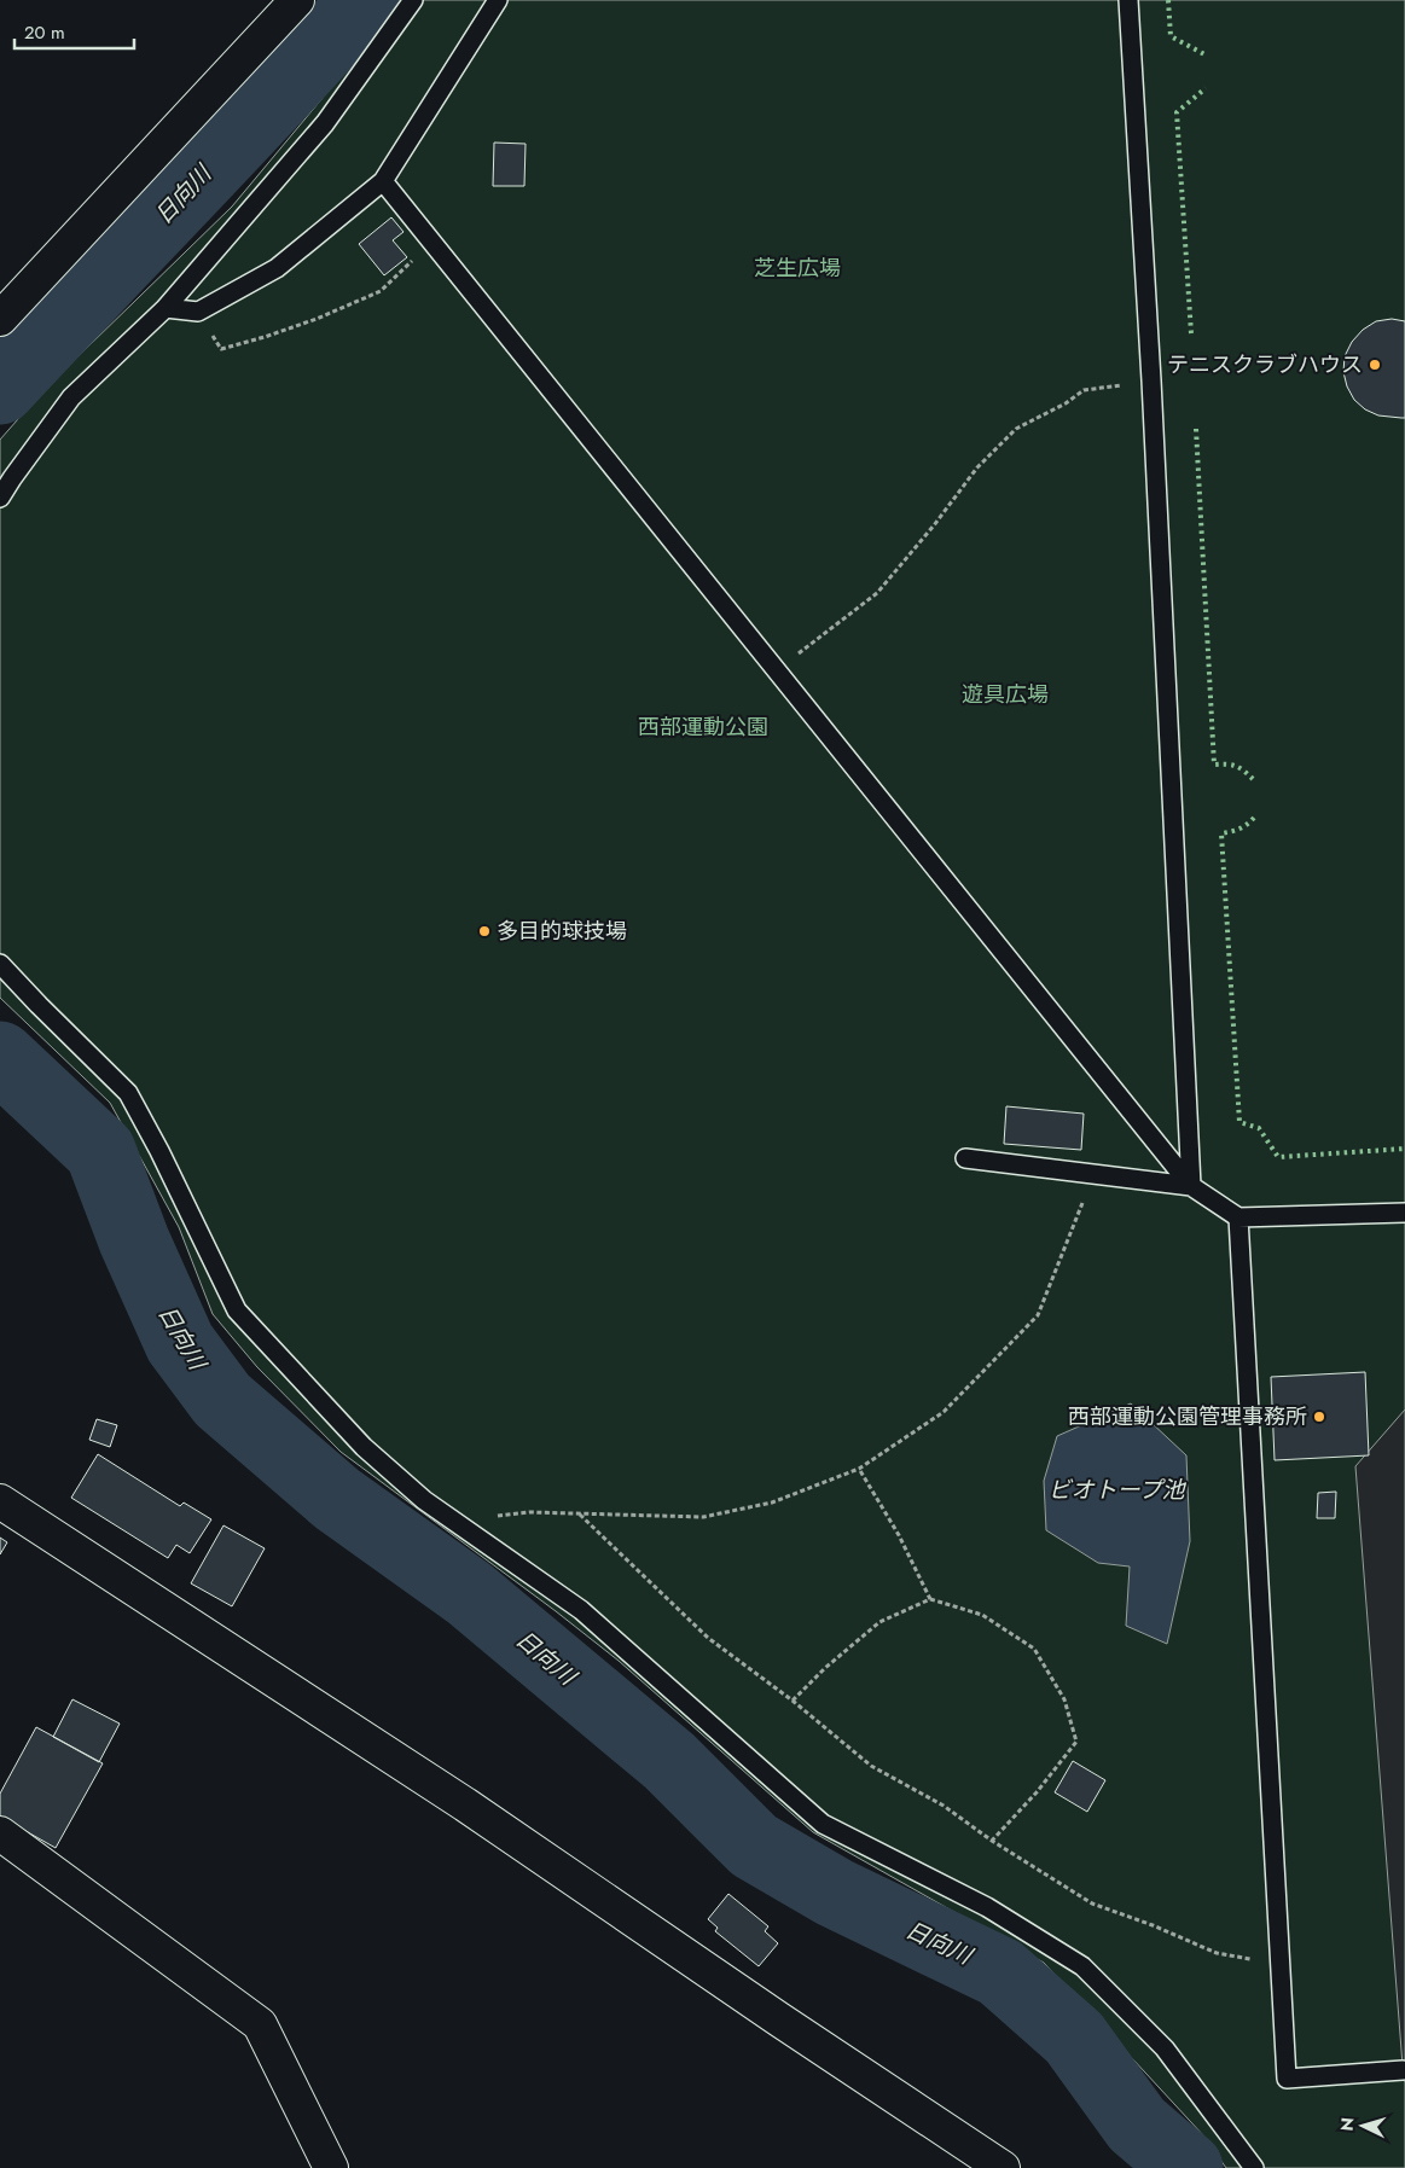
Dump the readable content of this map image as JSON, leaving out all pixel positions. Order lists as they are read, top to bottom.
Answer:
{
  "water": ["日向川", "ビオトープ池"],
  "parks": ["芝生広場", "遊具広場", "西部運動公園"],
  "places": ["テニスクラブハウス", "多目的球技場", "西部運動公園管理事務所"],
  "scale_bar": "20 m",
  "north": "left"
}
